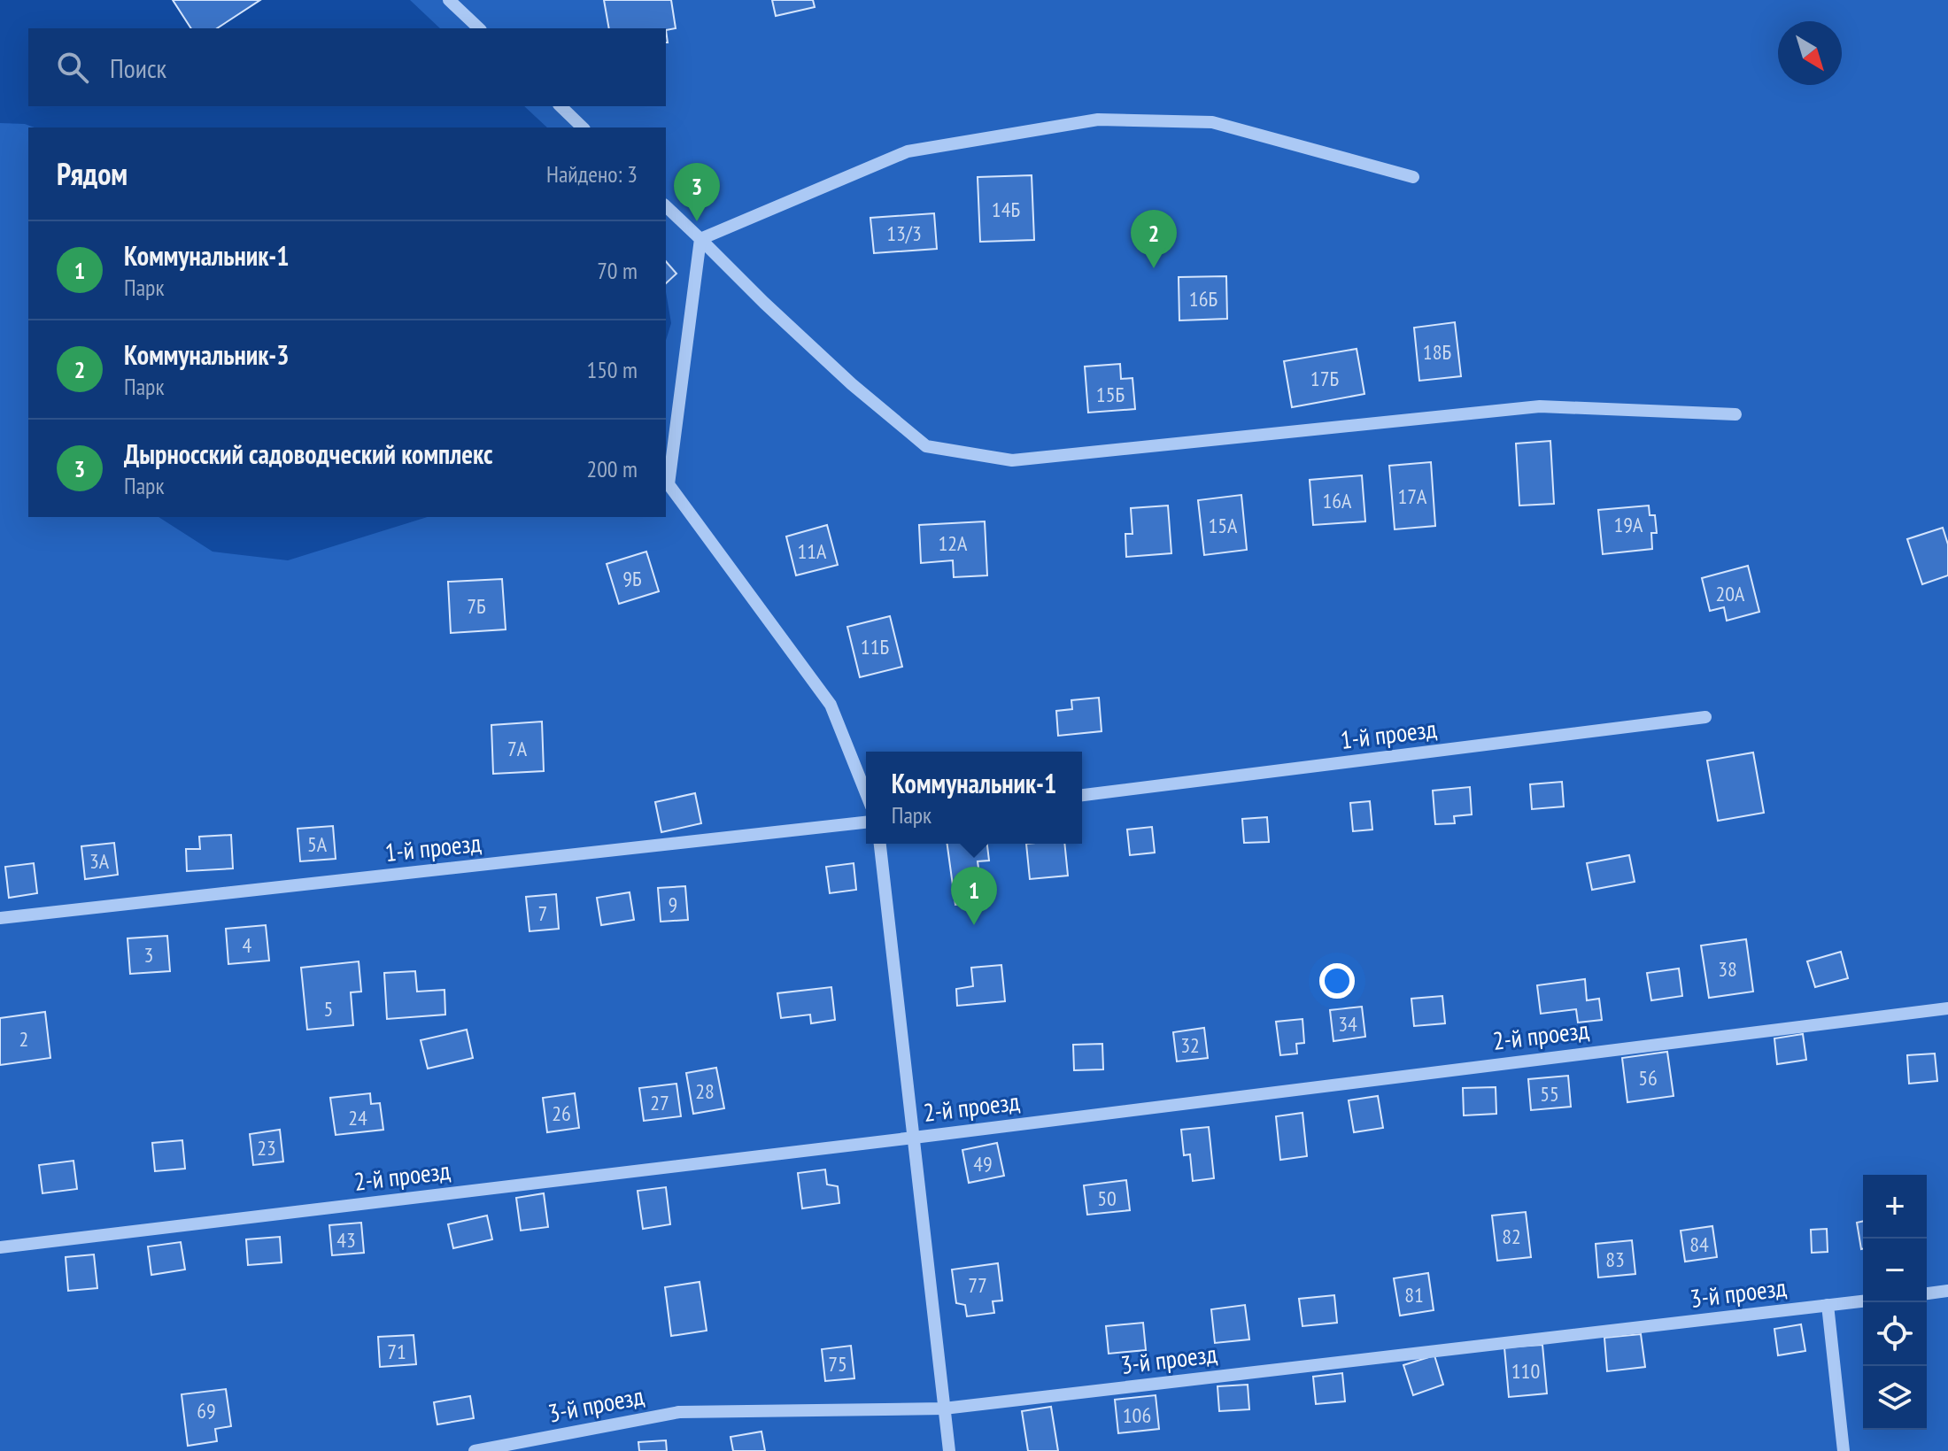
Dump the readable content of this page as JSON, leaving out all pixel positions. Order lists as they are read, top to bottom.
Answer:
{
  "streets": {
    "street": ["1-й проезд", "2-й проезд", "3-й проезд"]
  },
  "house_numbers": [
    "14Б",
    "13/3",
    "16Б",
    "18Б",
    "17Б",
    "15Б",
    "17А",
    "16А",
    "19А",
    "15А",
    "12А",
    "11А",
    "9Б",
    "20А",
    "7Б",
    "11Б",
    "7А",
    "5А",
    "3А",
    "9",
    "7",
    "4",
    "3",
    "38",
    "5",
    "34",
    "2",
    "32",
    "56",
    "28",
    "55",
    "27",
    "26",
    "24",
    "23",
    "49",
    "50",
    "82",
    "43",
    "84",
    "83",
    "77",
    "81",
    "71",
    "75",
    "110",
    "69",
    "106"
  ],
  "north": "bottom right",
  "page": {
    "search": "Поиск",
    "heading": ["Рядом", "Найдено: 3"],
    "pins": ["3", "2", "1"],
    "list": [
      {
        "mark": "1",
        "name": "Коммунальник-1",
        "note": "Парк",
        "value": "70 m"
      },
      {
        "mark": "2",
        "name": "Коммунальник-3",
        "note": "Парк",
        "value": "150 m"
      },
      {
        "mark": "3",
        "name": "Дырносский садоводческий комплекс",
        "note": "Парк",
        "value": "200 m"
      }
    ],
    "popup": ["Коммунальник-1", "Парк"],
    "map_buttons": ["+", "−"]
  }
}
